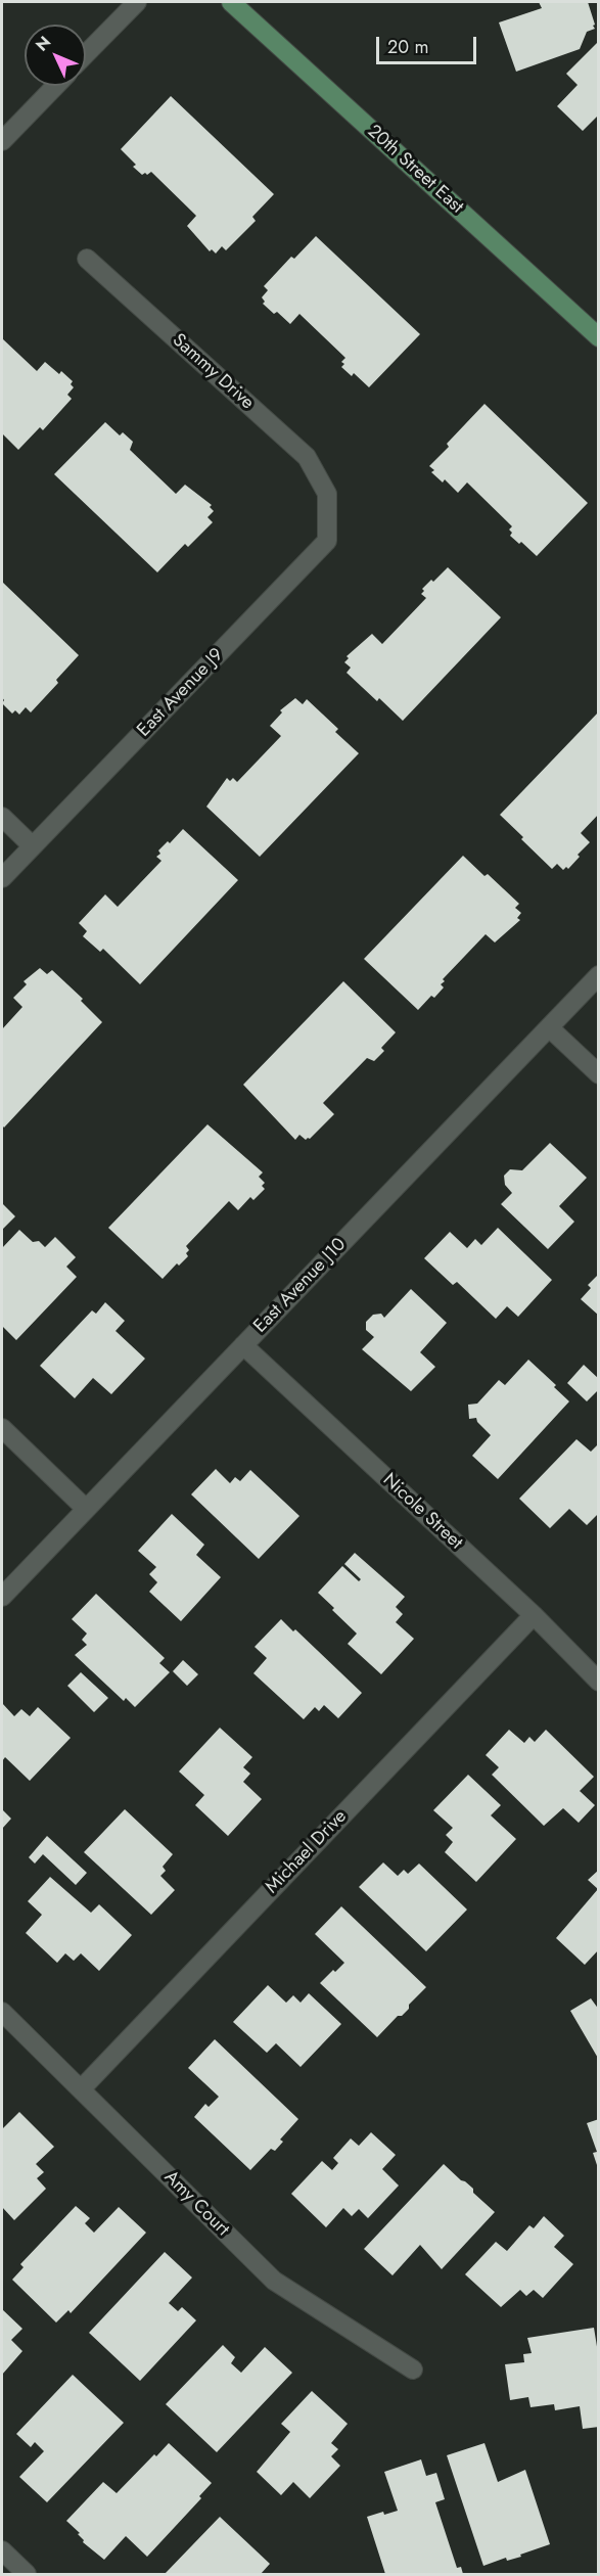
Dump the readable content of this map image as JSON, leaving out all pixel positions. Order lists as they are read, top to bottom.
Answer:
{
  "streets": {
    "main road": ["20th Street East"],
    "street": [
      "Sammy Drive",
      "East Avenue J9",
      "East Avenue J10",
      "Nicole Street",
      "Michael Drive",
      "Amy Court"
    ]
  },
  "crossings": [
    ["Sammy Drive", "East Avenue J9"],
    ["East Avenue J10", "Nicole Street"],
    ["Nicole Street", "Michael Drive"],
    ["Michael Drive", "Amy Court"]
  ],
  "scale_bar": "20 m",
  "north": "top left"
}
